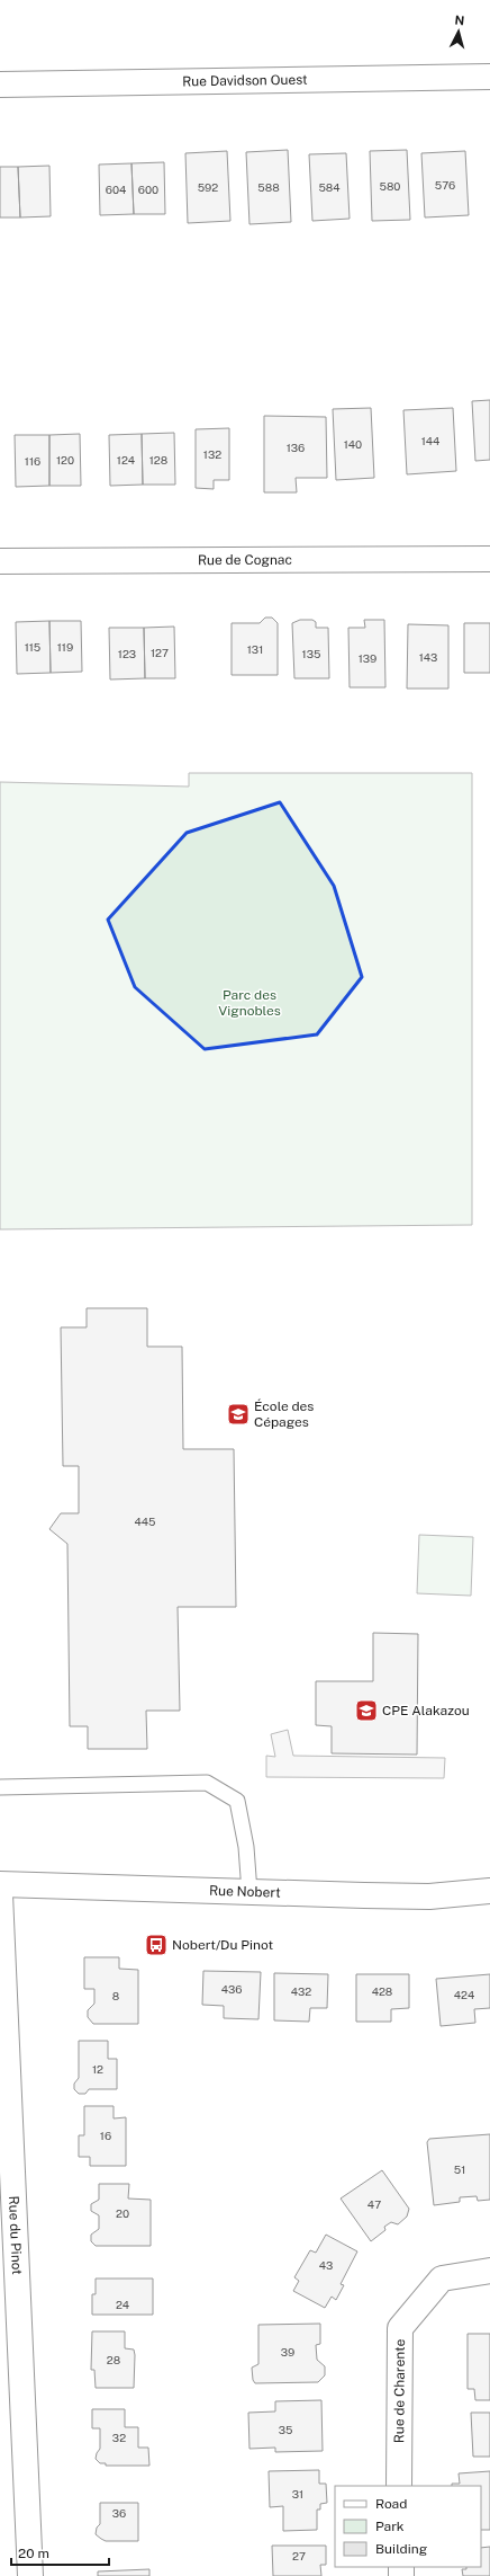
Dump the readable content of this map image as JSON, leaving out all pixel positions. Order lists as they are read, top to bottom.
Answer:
{
  "streets": {
    "street": [
      "Rue Davidson Ouest",
      "Rue de Cognac",
      "Rue Nobert",
      "Rue du Pinot",
      "Rue de Charente"
    ]
  },
  "parks": ["Parc des Vignobles"],
  "places": {
    "school or university": ["École des Cépages", "CPE Alakazou"],
    "bus stop": ["Nobert/Du Pinot"]
  },
  "house_numbers": [
    "576",
    "580",
    "592",
    "588",
    "584",
    "604",
    "600",
    "144",
    "140",
    "136",
    "132",
    "120",
    "124",
    "128",
    "116",
    "115",
    "119",
    "131",
    "127",
    "123",
    "135",
    "143",
    "139",
    "445",
    "436",
    "432",
    "428",
    "424",
    "8",
    "12",
    "16",
    "51",
    "47",
    "20",
    "43",
    "24",
    "39",
    "28",
    "35",
    "32",
    "31",
    "36",
    "27"
  ],
  "legend": ["Road", "Park", "Building"],
  "scale_bar": "20 m",
  "north": "top"
}
